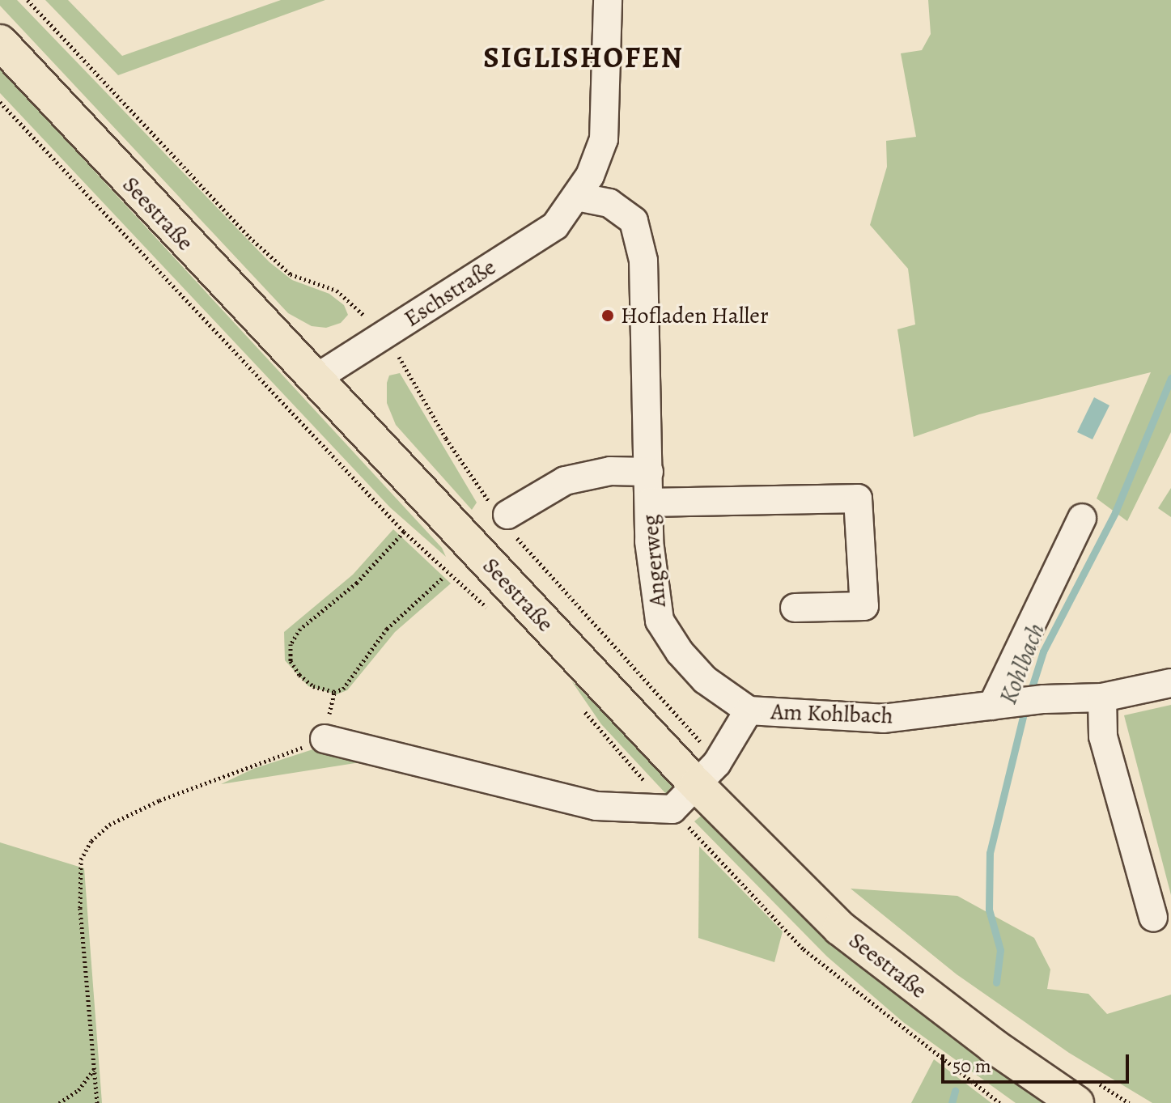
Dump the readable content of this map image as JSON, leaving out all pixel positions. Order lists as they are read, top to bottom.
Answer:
{
  "streets": {
    "main road": ["Seestraße"],
    "street": ["Eschstraße", "Angerweg", "Am Kohlbach"]
  },
  "crossings": [
    ["Seestraße", "Eschstraße"],
    ["Angerweg", "Am Kohlbach"]
  ],
  "districts": ["SIGLISHOFEN"],
  "water": ["Kohlbach"],
  "places": ["Hofladen Haller"],
  "scale_bar": "50 m"
}
